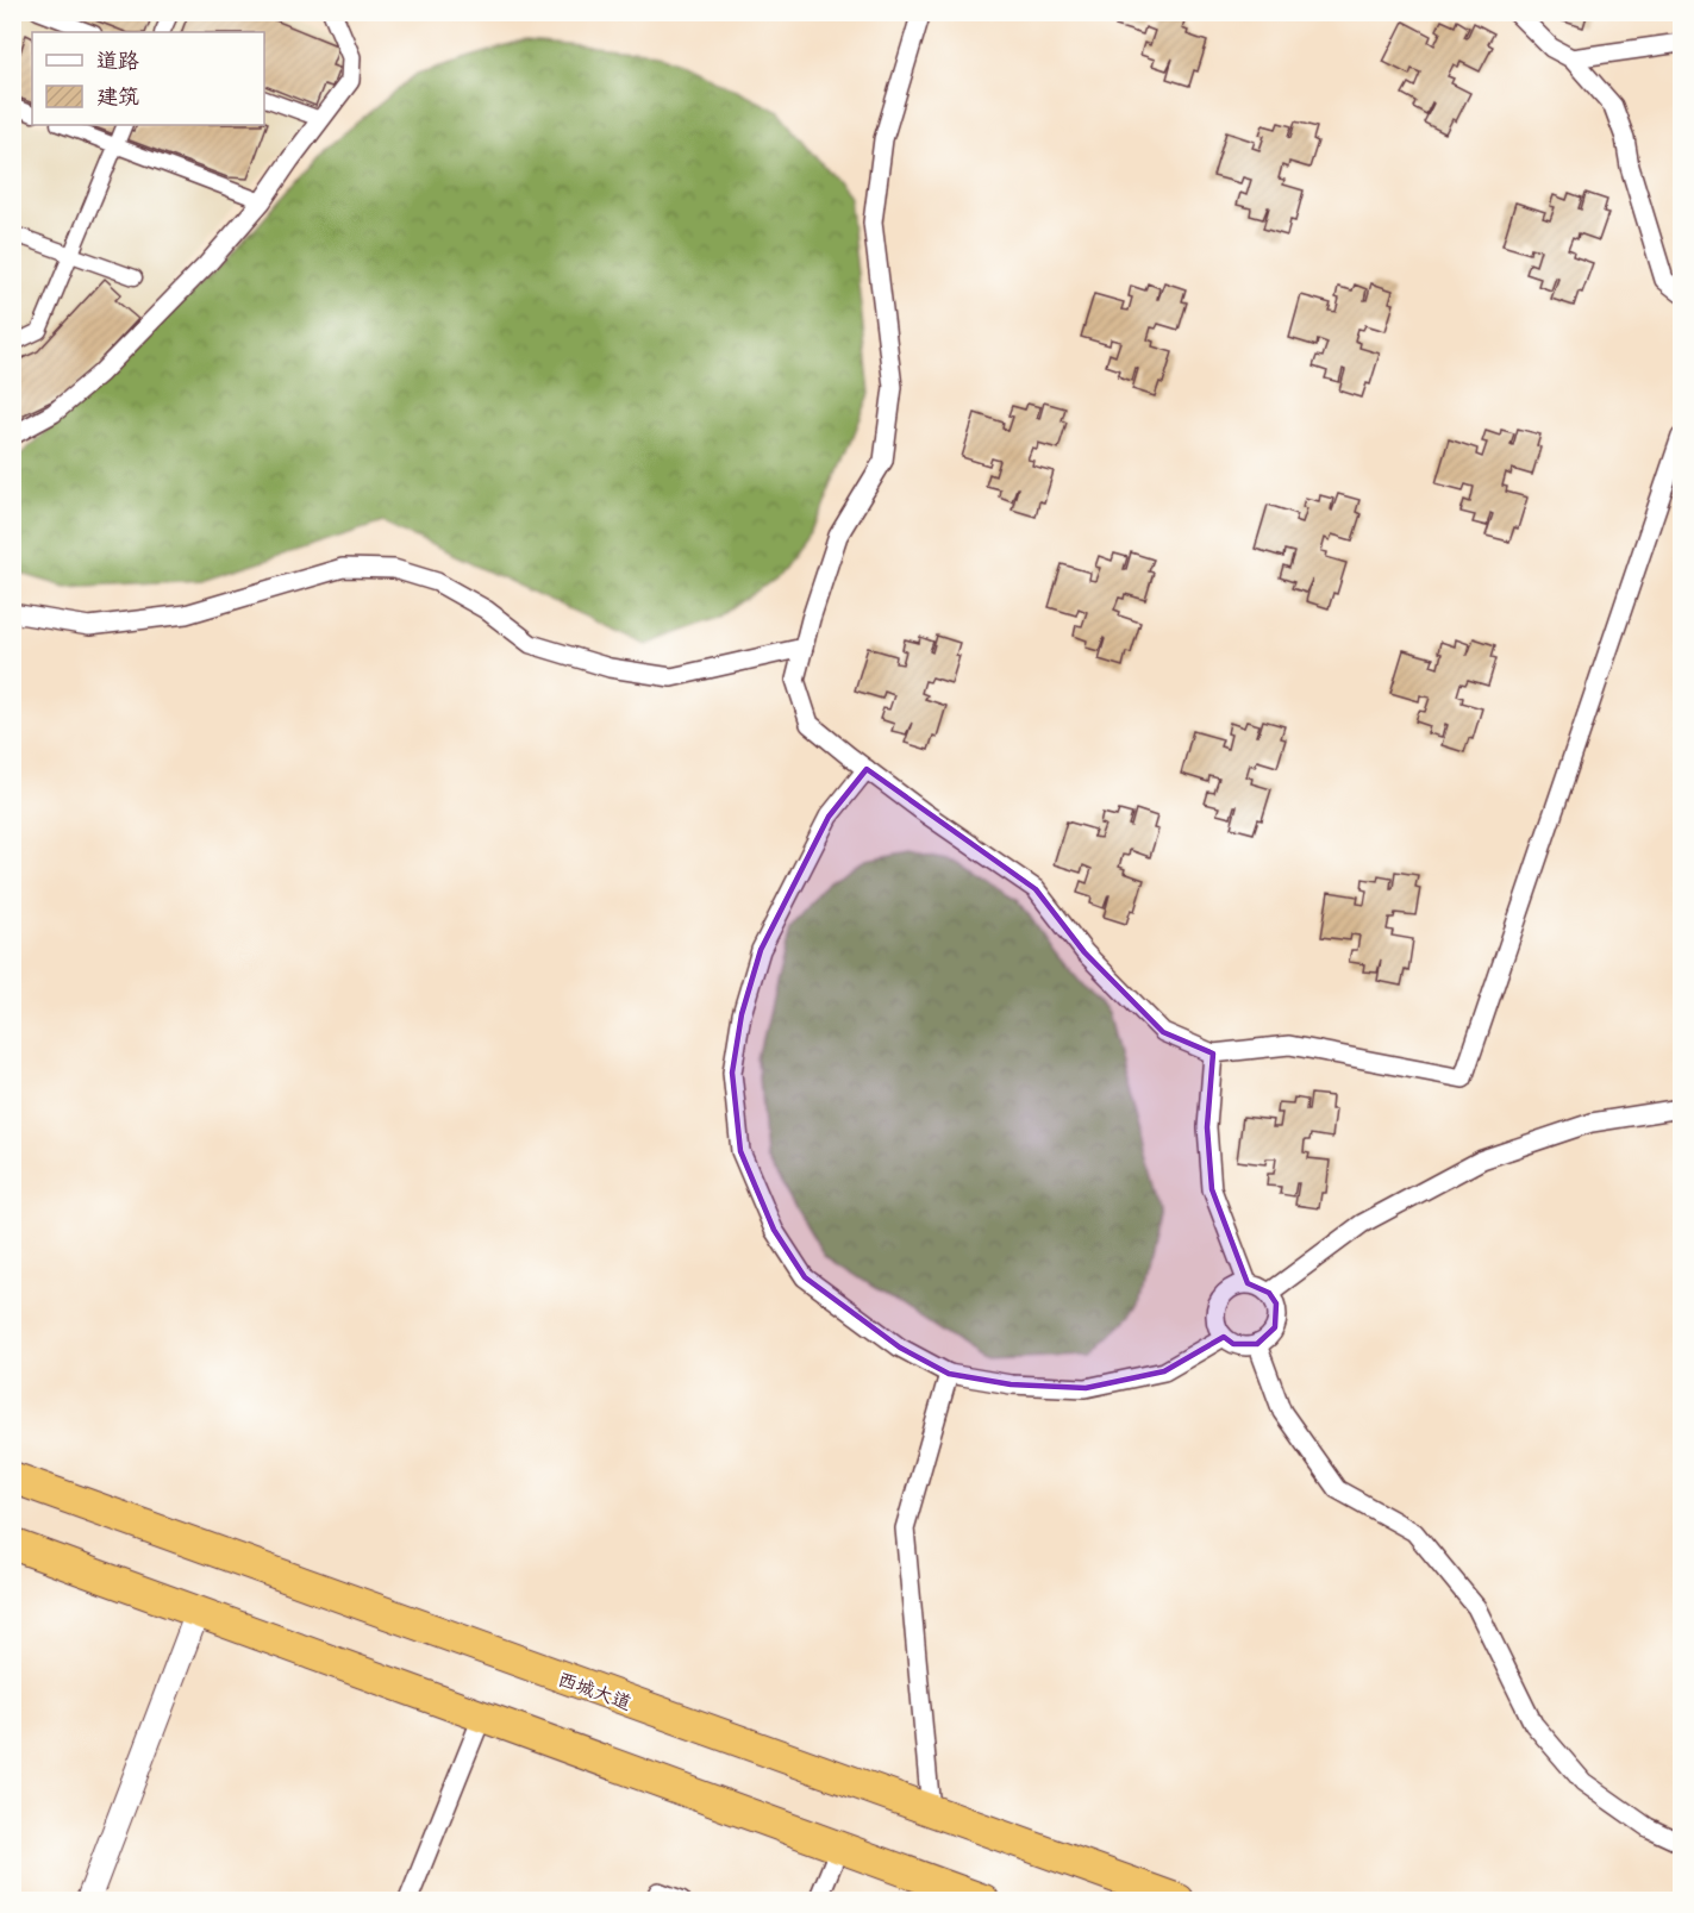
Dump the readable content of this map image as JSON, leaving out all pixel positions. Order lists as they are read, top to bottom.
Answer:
{
  "streets": {
    "highway": ["西城大道"]
  },
  "legend": ["道路", "建筑"]
}
